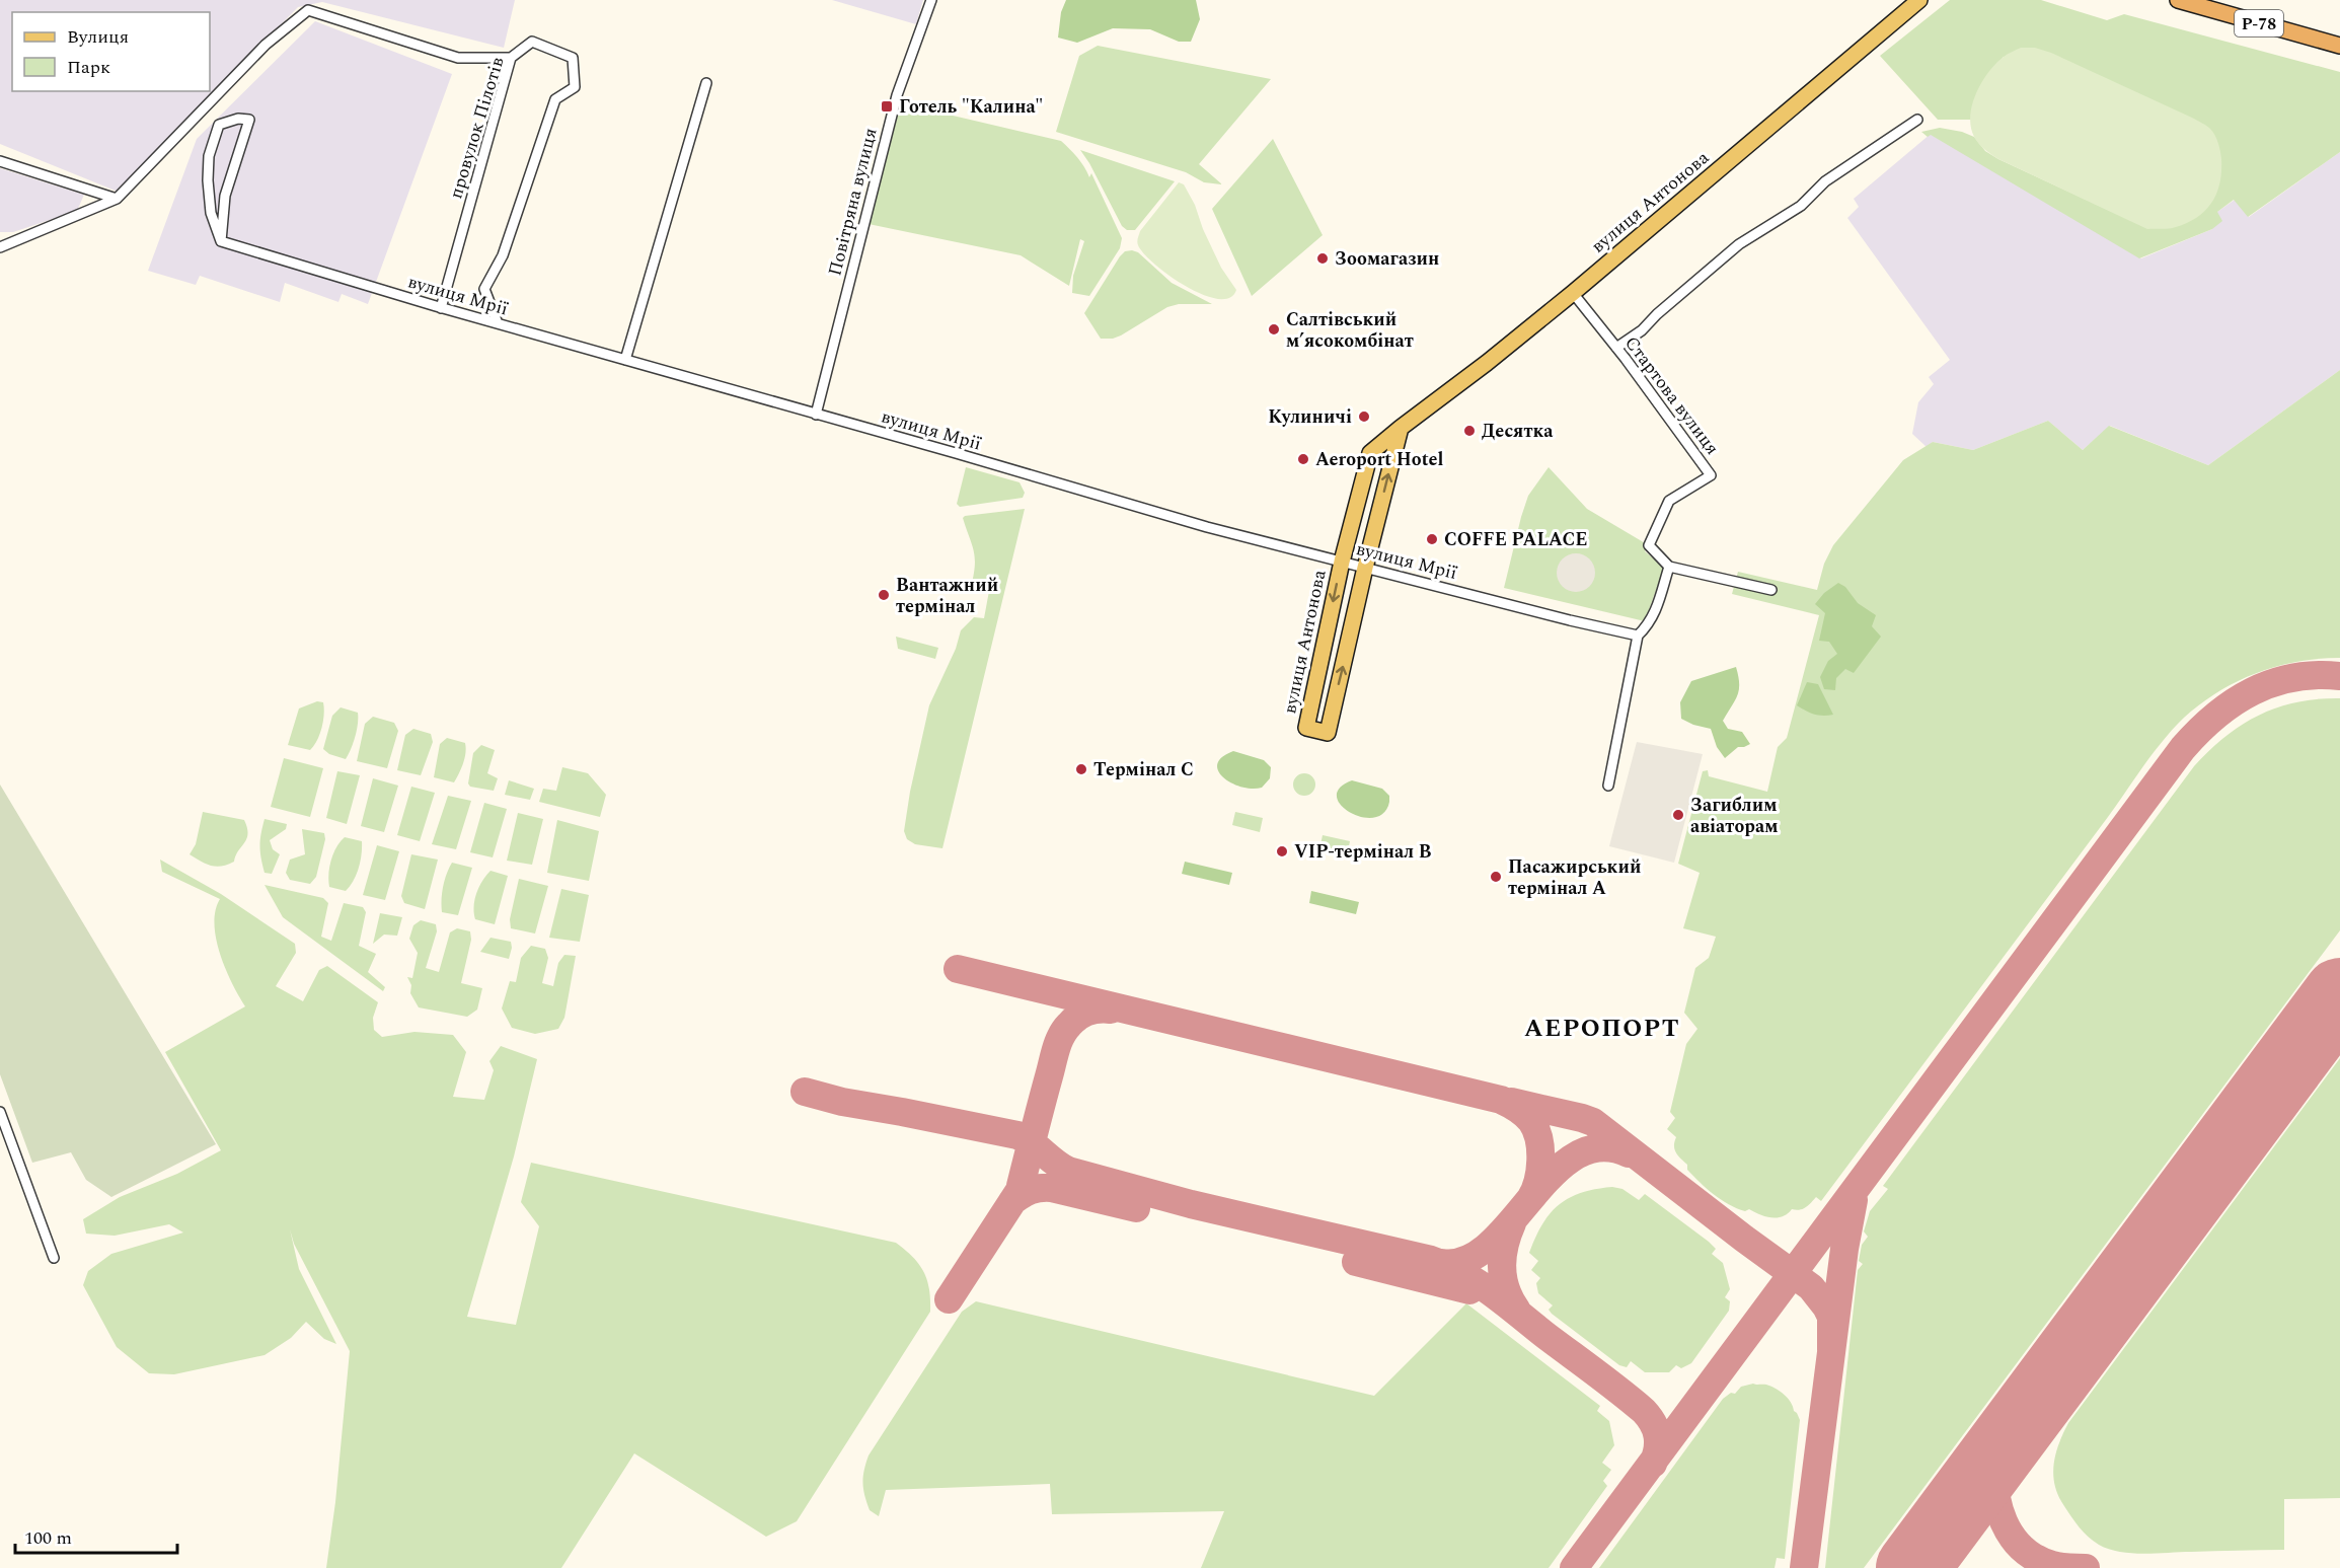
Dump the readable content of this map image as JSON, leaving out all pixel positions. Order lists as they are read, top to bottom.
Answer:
{
  "streets": {
    "highway": ["Р-78"],
    "main road": ["вулиця Антонова"],
    "street": [
      "провулок Пілотів",
      "Повітряна вулиця",
      "вулиця Мрії",
      "Стартова вулиця"
    ]
  },
  "crossings": [
    ["провулок Пілотів", "вулиця Мрії"],
    ["Повітряна вулиця", "вулиця Мрії"],
    ["вулиця Антонова", "вулиця Мрії"],
    ["вулиця Антонова", "Стартова вулиця"]
  ],
  "districts": ["АЕРОПОРТ"],
  "places": {
    "transit": ["Готель \"Калина\""],
    "other": [
      "Зоомагазин",
      "Салтівський мʼясокомбінат",
      "Кулиничі",
      "Десятка",
      "Aeroport Hotel",
      "COFFE PALACE",
      "Вантажний термінал",
      "Термінал C",
      "Загиблим авіаторам",
      "VIP-термінал B",
      "Пасажирський термінал A"
    ]
  },
  "legend": ["Вулиця", "Парк"],
  "scale_bar": "100 m"
}
